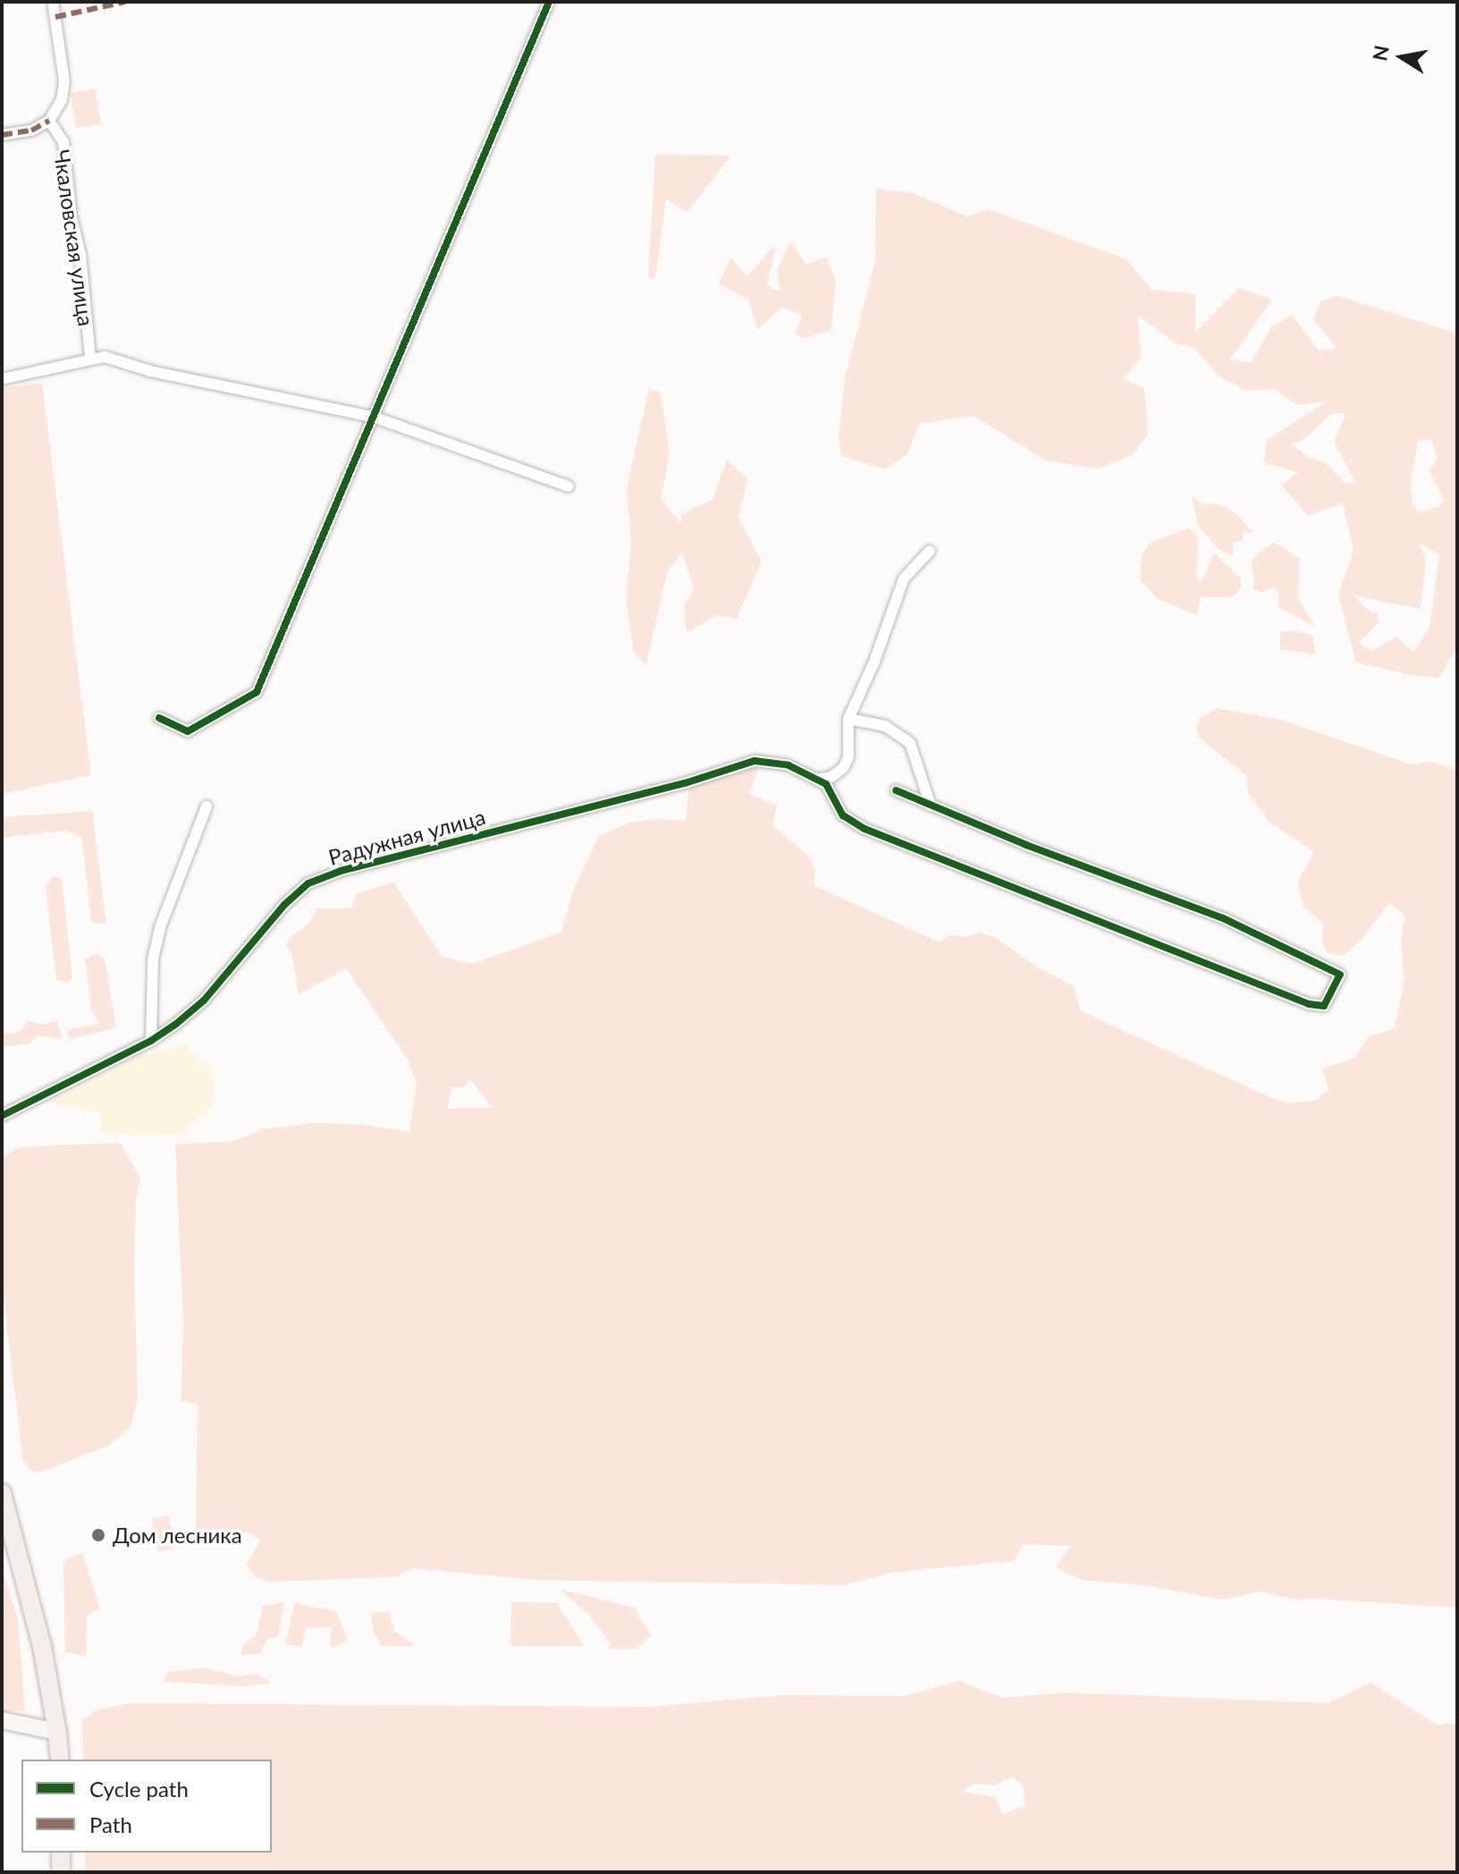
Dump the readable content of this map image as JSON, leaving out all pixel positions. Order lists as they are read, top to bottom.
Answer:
{
  "streets": {
    "street": ["Чкаловская улица", "Радужная улица"]
  },
  "places": ["Дом лесника"],
  "legend": ["Cycle path", "Path"],
  "north": "left"
}
